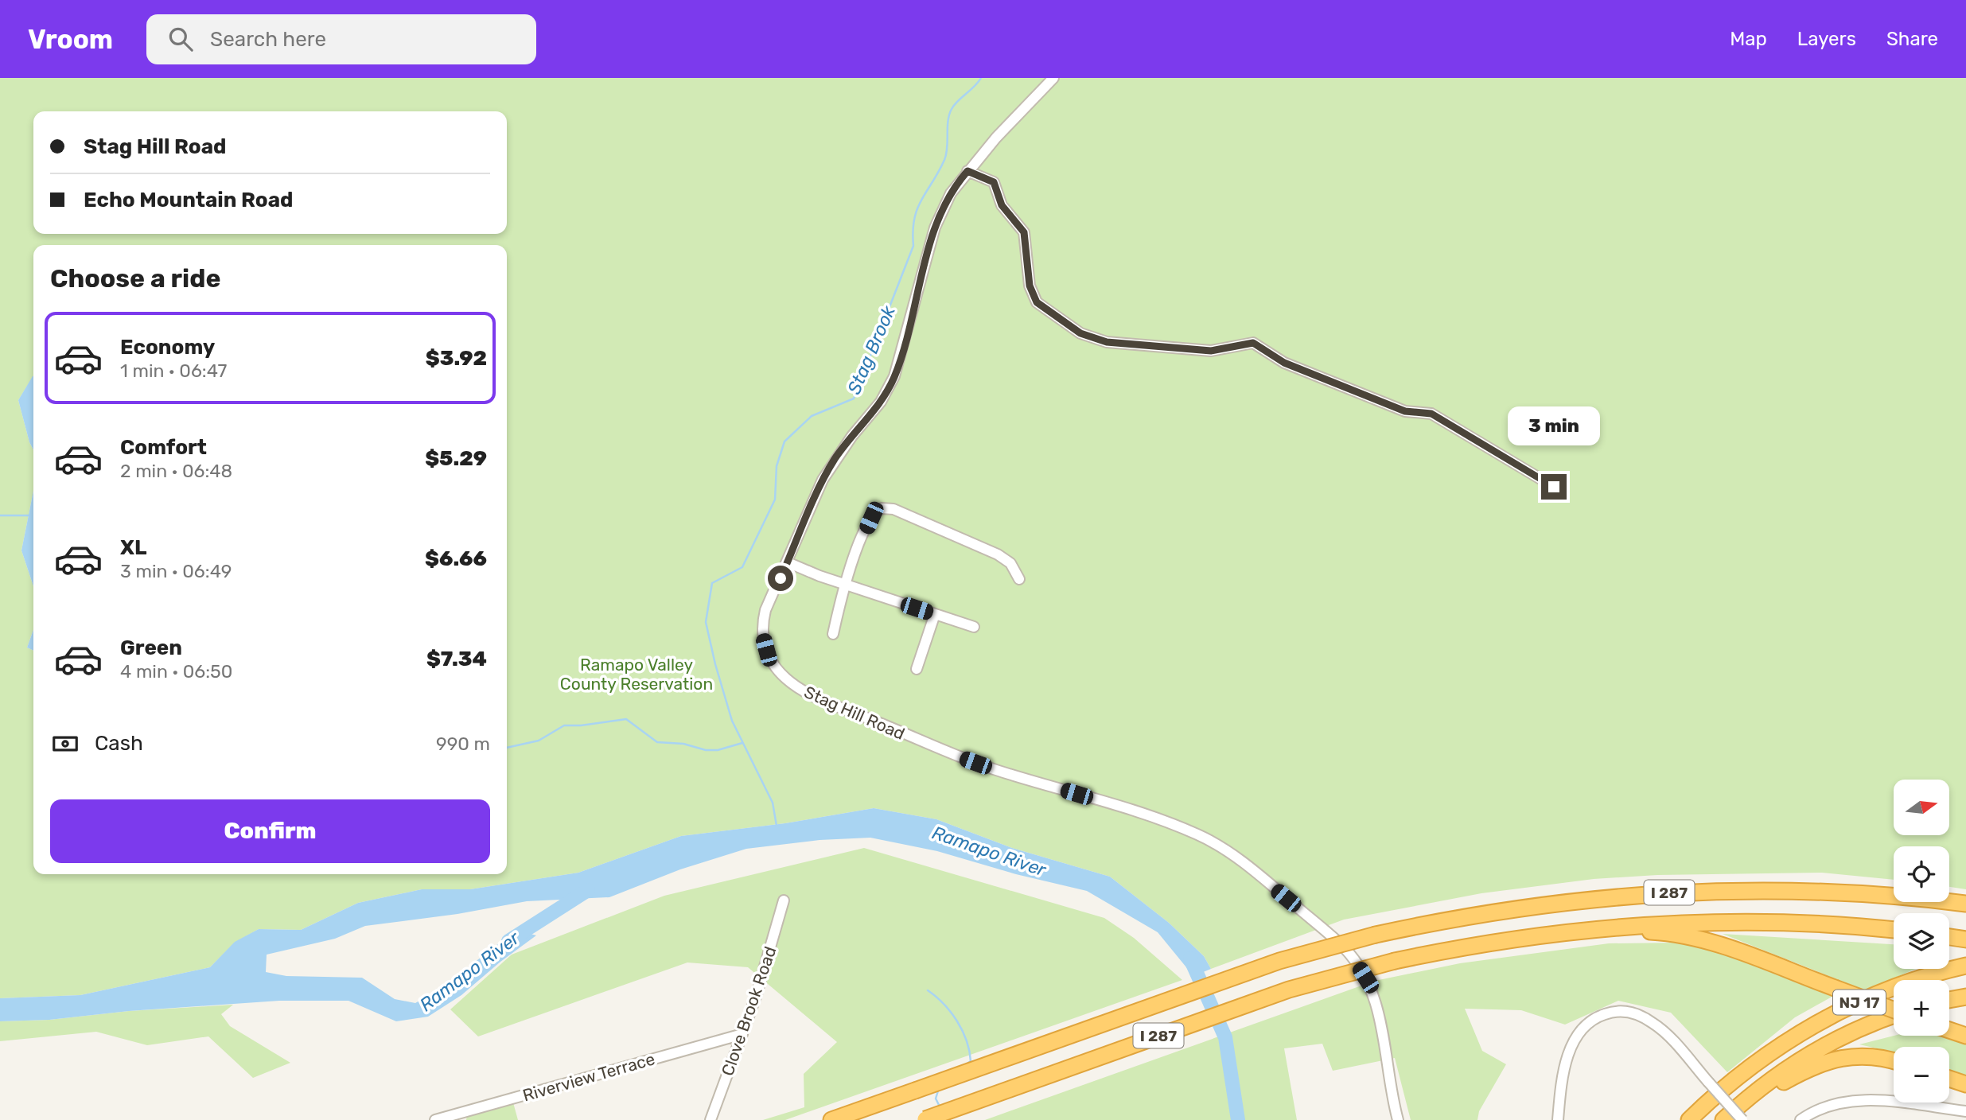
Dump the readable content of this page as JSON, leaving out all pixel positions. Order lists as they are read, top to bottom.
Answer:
{
  "streets": {
    "highway": ["I 287", "NJ 17"],
    "street": ["Stag Hill Road", "Clove Brook Road", "Riverview Terrace"]
  },
  "crossings": [
    ["Clove Brook Road", "Riverview Terrace"]
  ],
  "water": ["Stag Brook", "Ramapo River"],
  "parks": ["Ramapo Valley County Reservation"],
  "north": "right",
  "page": {
    "header": "Vroom",
    "search": "Search here",
    "nav": ["Map", "Layers", "Share"],
    "banner": ["Stag Hill Road", "Echo Mountain Road"],
    "heading": "Choose a ride",
    "list": [
      {
        "name": "Economy",
        "note": "1 min · 06:47",
        "value": "$3.92"
      },
      {
        "name": "Comfort",
        "note": "2 min · 06:48",
        "value": "$5.29"
      },
      {
        "name": "XL",
        "note": "3 min · 06:49",
        "value": "$6.66"
      },
      {
        "name": "Green",
        "note": "4 min · 06:50",
        "value": "$7.34"
      }
    ],
    "bubble": "3 min",
    "pay": ["Cash", "990 m"],
    "map_buttons": ["+", "−"],
    "buttons": "Confirm"
  }
}
